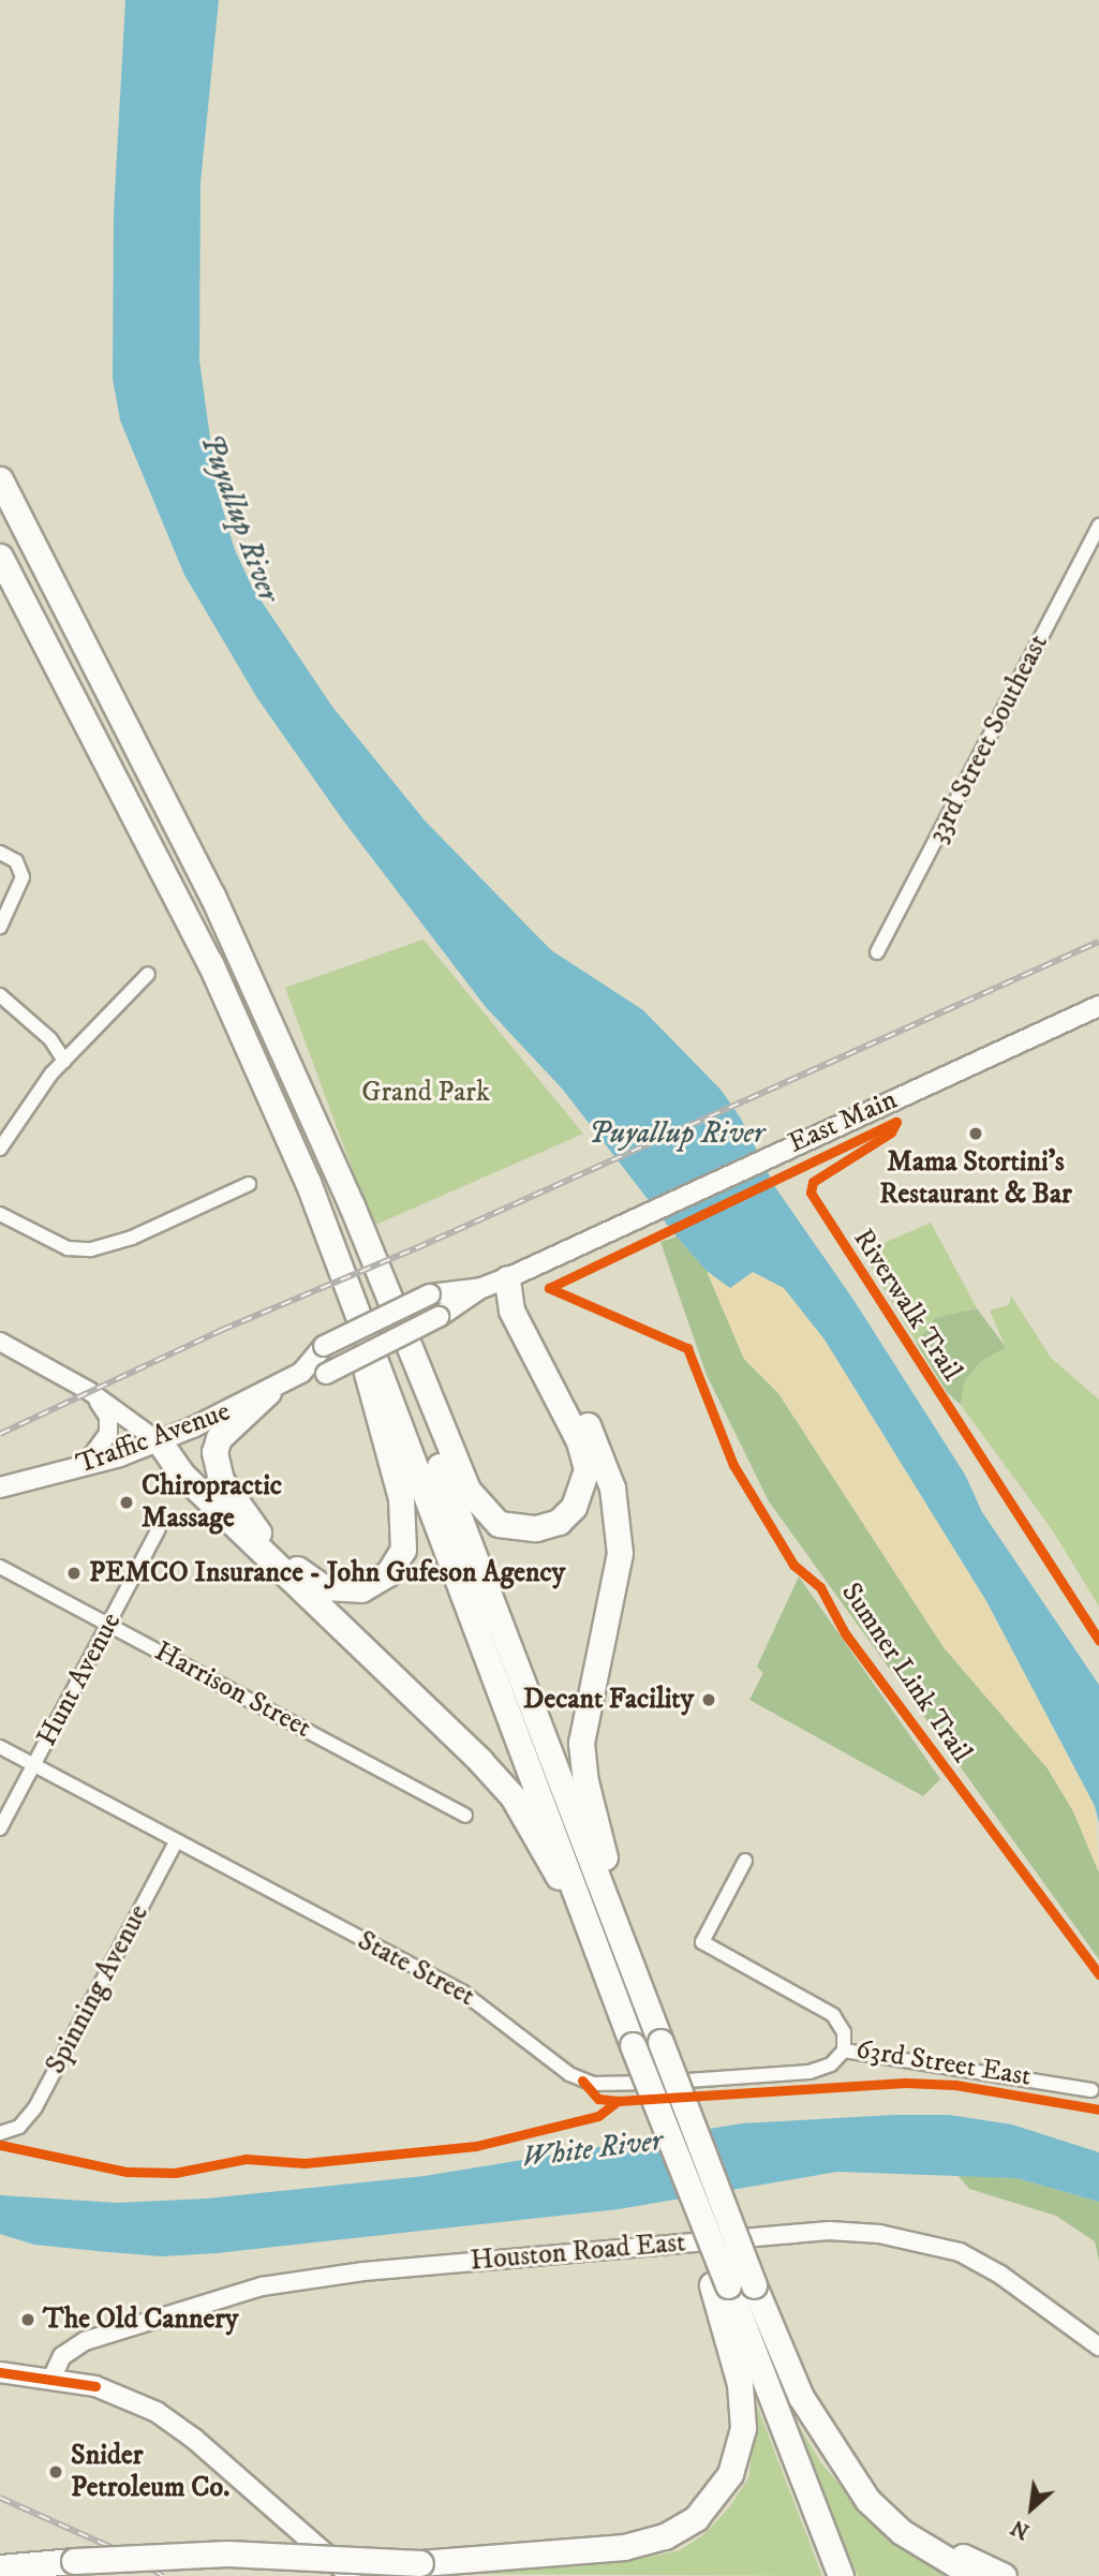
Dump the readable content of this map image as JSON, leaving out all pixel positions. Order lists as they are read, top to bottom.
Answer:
{
  "streets": {
    "main road": ["East Main", "Traffic Avenue"],
    "street": [
      "33rd Street Southeast",
      "Hunt Avenue",
      "Harrison Street",
      "State Street",
      "Spinning Avenue",
      "63rd Street East",
      "Houston Road East"
    ],
    "cycle path": ["Riverwalk Trail", "Sumner Link Trail"]
  },
  "crossings": [
    ["East Main", "Traffic Avenue"],
    ["Hunt Avenue", "Harrison Street"],
    ["Hunt Avenue", "State Street"],
    ["State Street", "Spinning Avenue"],
    ["State Street", "63rd Street East"]
  ],
  "water": ["Puyallup River", "White River"],
  "parks": ["Grand Park"],
  "places": [
    "Mama Stortini's Restaurant & Bar",
    "Chiropractic Massage",
    "PEMCO Insurance - John Gufeson Agency",
    "Decant Facility",
    "The Old Cannery",
    "Snider Petroleum Co."
  ],
  "north": "bottom left"
}
